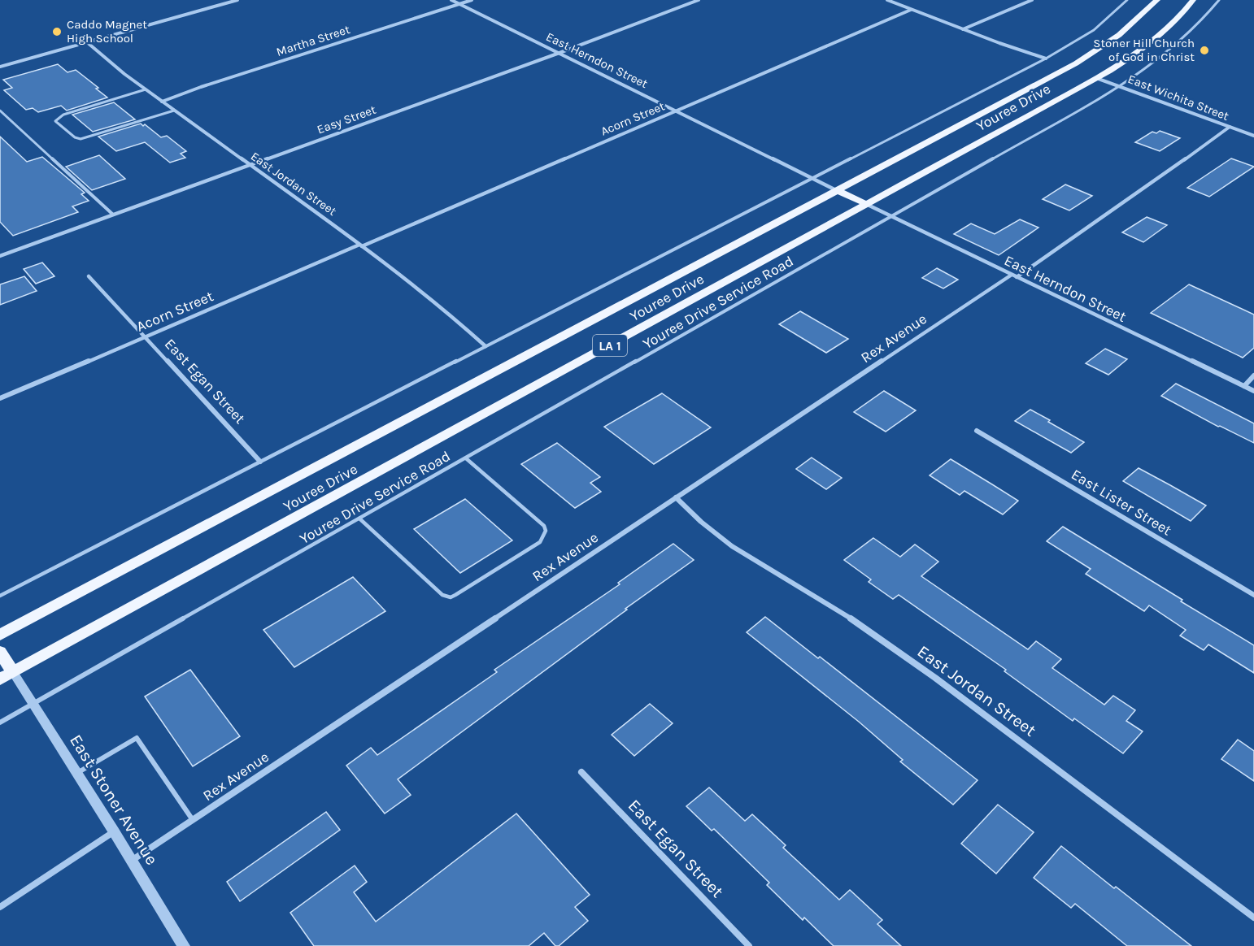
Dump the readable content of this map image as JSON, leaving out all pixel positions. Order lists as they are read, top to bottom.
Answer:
{
  "streets": {
    "main road": ["Youree Drive", "LA 1"],
    "street": [
      "Martha Street",
      "East Herndon Street",
      "East Wichita Street",
      "Acorn Street",
      "Easy Street",
      "East Jordan Street",
      "Rex Avenue",
      "East Egan Street",
      "East Lister Street",
      "East Stoner Avenue"
    ],
    "lane": ["Youree Drive Service Road"]
  },
  "crossings": [
    ["Martha Street", "East Herndon Street"],
    ["Martha Street", "East Jordan Street"],
    ["East Herndon Street", "Youree Drive"],
    ["East Herndon Street", "Acorn Street"],
    ["East Herndon Street", "Easy Street"],
    ["East Herndon Street", "Youree Drive Service Road"],
    ["East Herndon Street", "Rex Avenue"],
    ["East Wichita Street", "Youree Drive"],
    ["East Wichita Street", "Youree Drive Service Road"],
    ["East Wichita Street", "Rex Avenue"],
    ["Youree Drive", "LA 1"],
    ["Youree Drive", "East Stoner Avenue"],
    ["Acorn Street", "East Jordan Street"],
    ["Acorn Street", "East Egan Street"],
    ["Easy Street", "East Jordan Street"],
    ["East Jordan Street", "Rex Avenue"],
    ["Youree Drive Service Road", "East Stoner Avenue"],
    ["Rex Avenue", "East Stoner Avenue"],
    ["LA 1", "East Stoner Avenue"]
  ],
  "places": ["Caddo Magnet High School", "Stoner Hill Church of God in Christ"]
}
